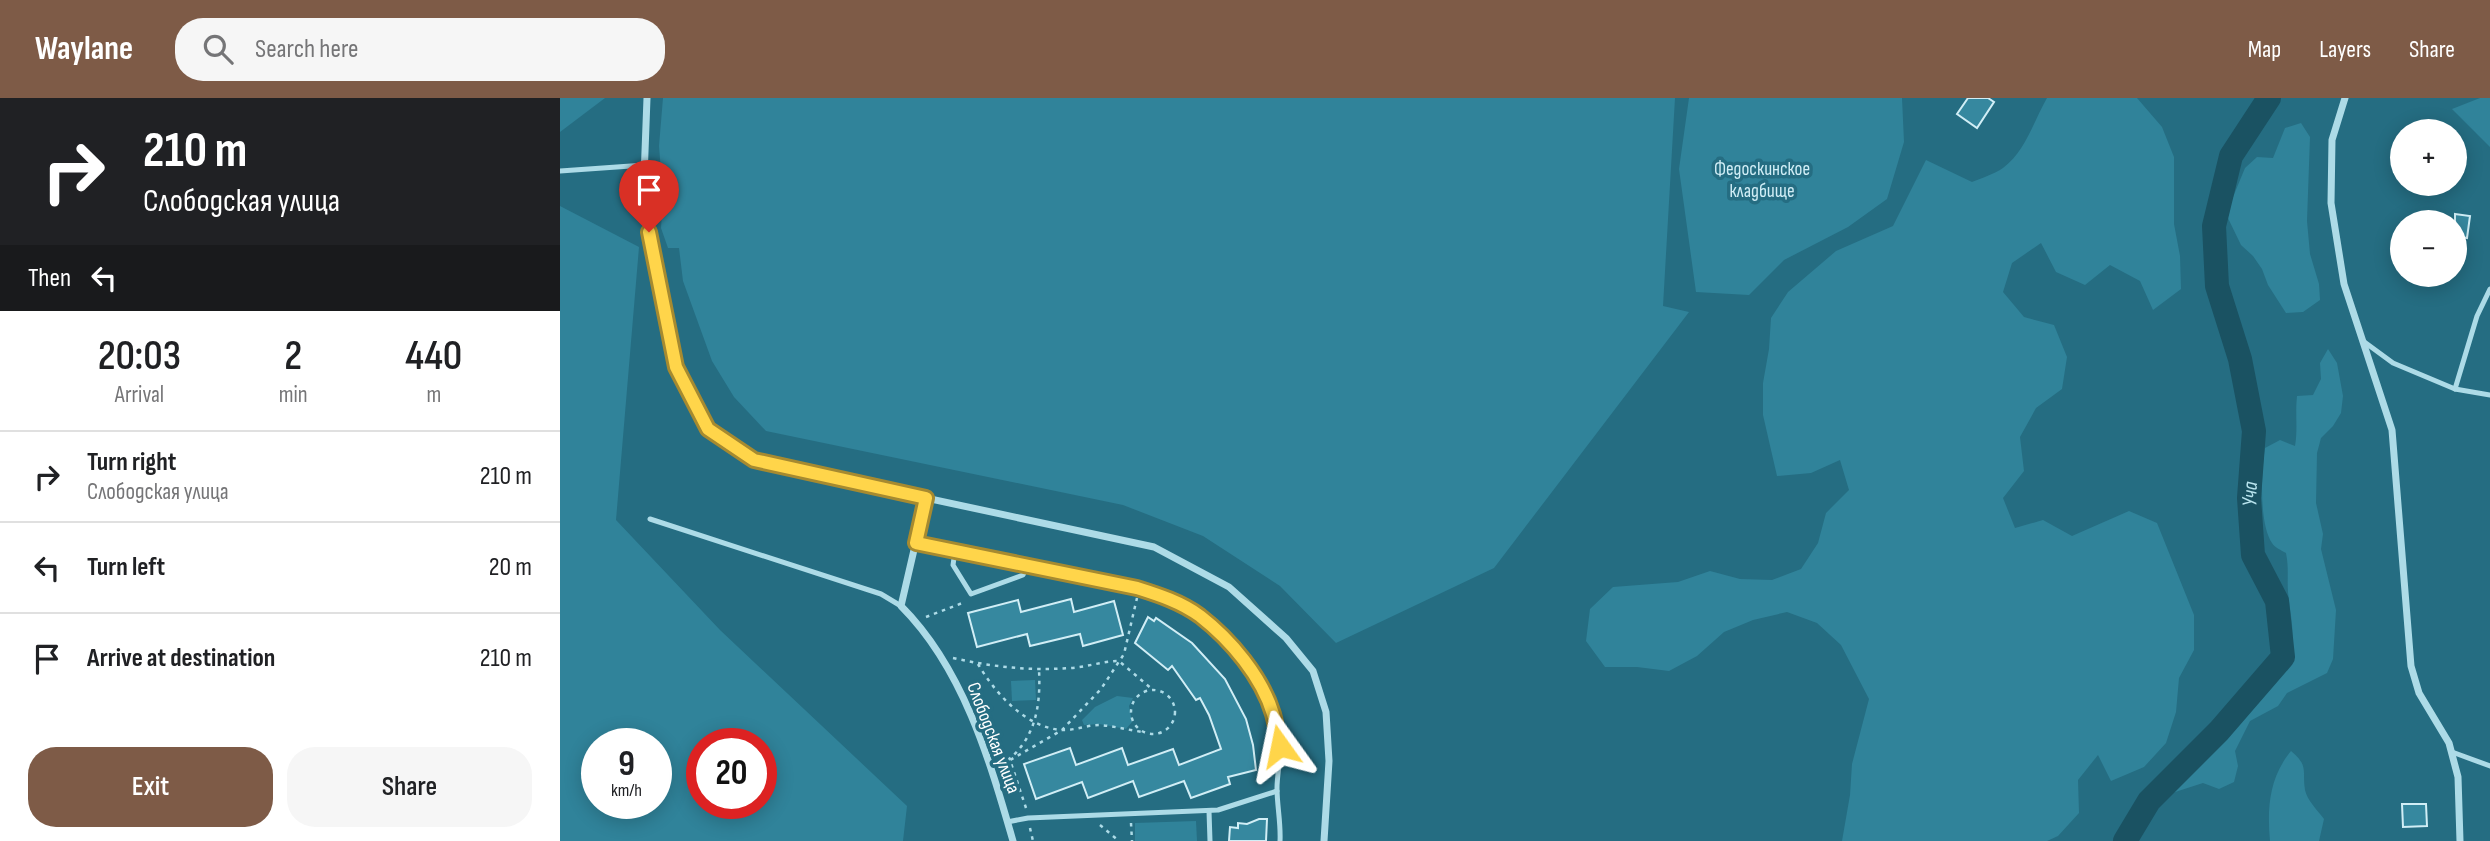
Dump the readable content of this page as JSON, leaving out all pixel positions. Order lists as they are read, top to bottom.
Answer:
{
  "streets": {
    "street": ["Слободская улица"]
  },
  "water": ["Уча"],
  "parks": ["Федоскинское кладбище"],
  "page": {
    "header": "Waylane",
    "search": "Search here",
    "nav": ["Map", "Layers", "Share"],
    "turn": ["210 m", "Слободская улица"],
    "map_buttons": ["+", "−"],
    "then": "Then",
    "eta": [
      "20:03",
      "Arrival",
      "2",
      "min",
      "440",
      "m"
    ],
    "list": [
      {
        "name": "Turn right",
        "note": "Слободская улица",
        "value": "210 m"
      },
      {
        "name": "Turn left",
        "value": "20 m"
      },
      {
        "name": "Arrive at destination",
        "value": "210 m"
      }
    ],
    "speed": "9 km/h",
    "limit": "20",
    "buttons": ["Exit", "Share"]
  }
}
